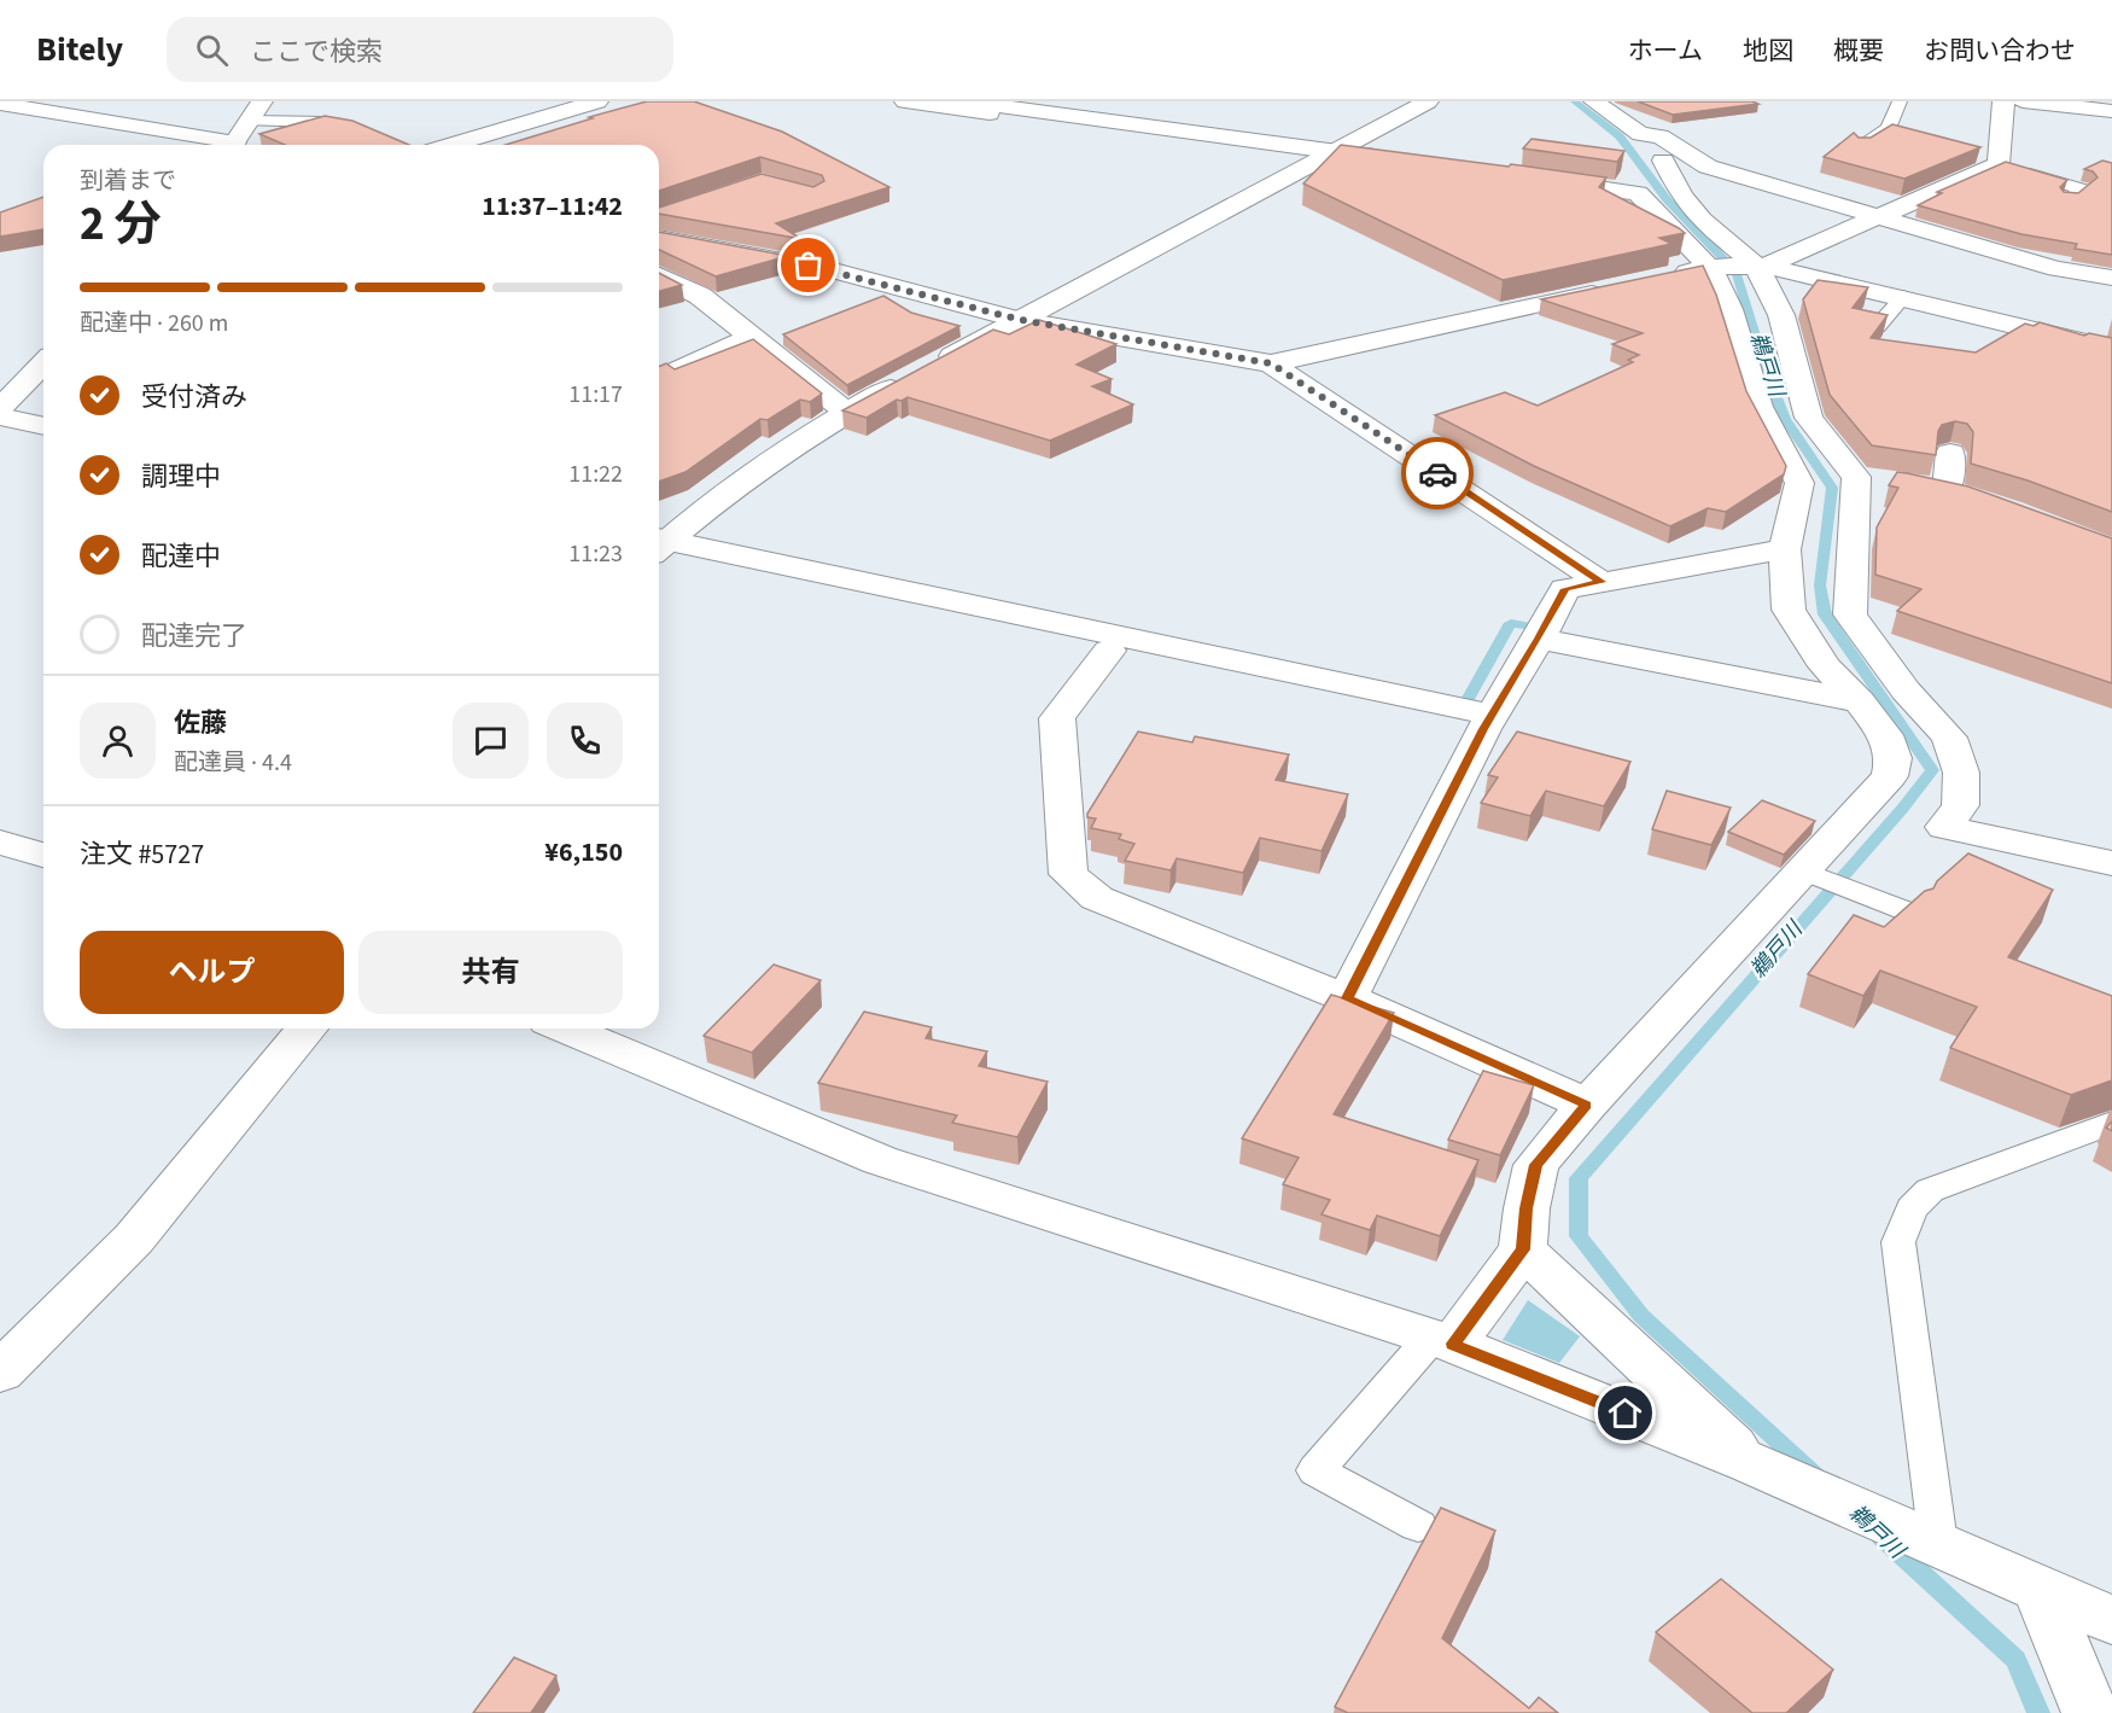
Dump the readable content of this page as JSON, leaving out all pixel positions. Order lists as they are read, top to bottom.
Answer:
{
  "water": ["鵜戸川"],
  "page": {
    "header": "Bitely",
    "search": "ここで検索",
    "nav": [
      "ホーム",
      "地図",
      "概要",
      "お問い合わせ"
    ],
    "heading": ["2 分", "到着まで", "11:37–11:42"],
    "panel": [
      "佐藤",
      "配達員 · 4.4",
      "注文 #5727",
      "¥6,150"
    ],
    "bar": "配達中 · 260 m",
    "list": [
      ["受付済み", "11:17"],
      ["調理中", "11:22"],
      ["配達中", "11:23"],
      "配達完了"
    ],
    "buttons": ["ヘルプ", "共有"]
  }
}
